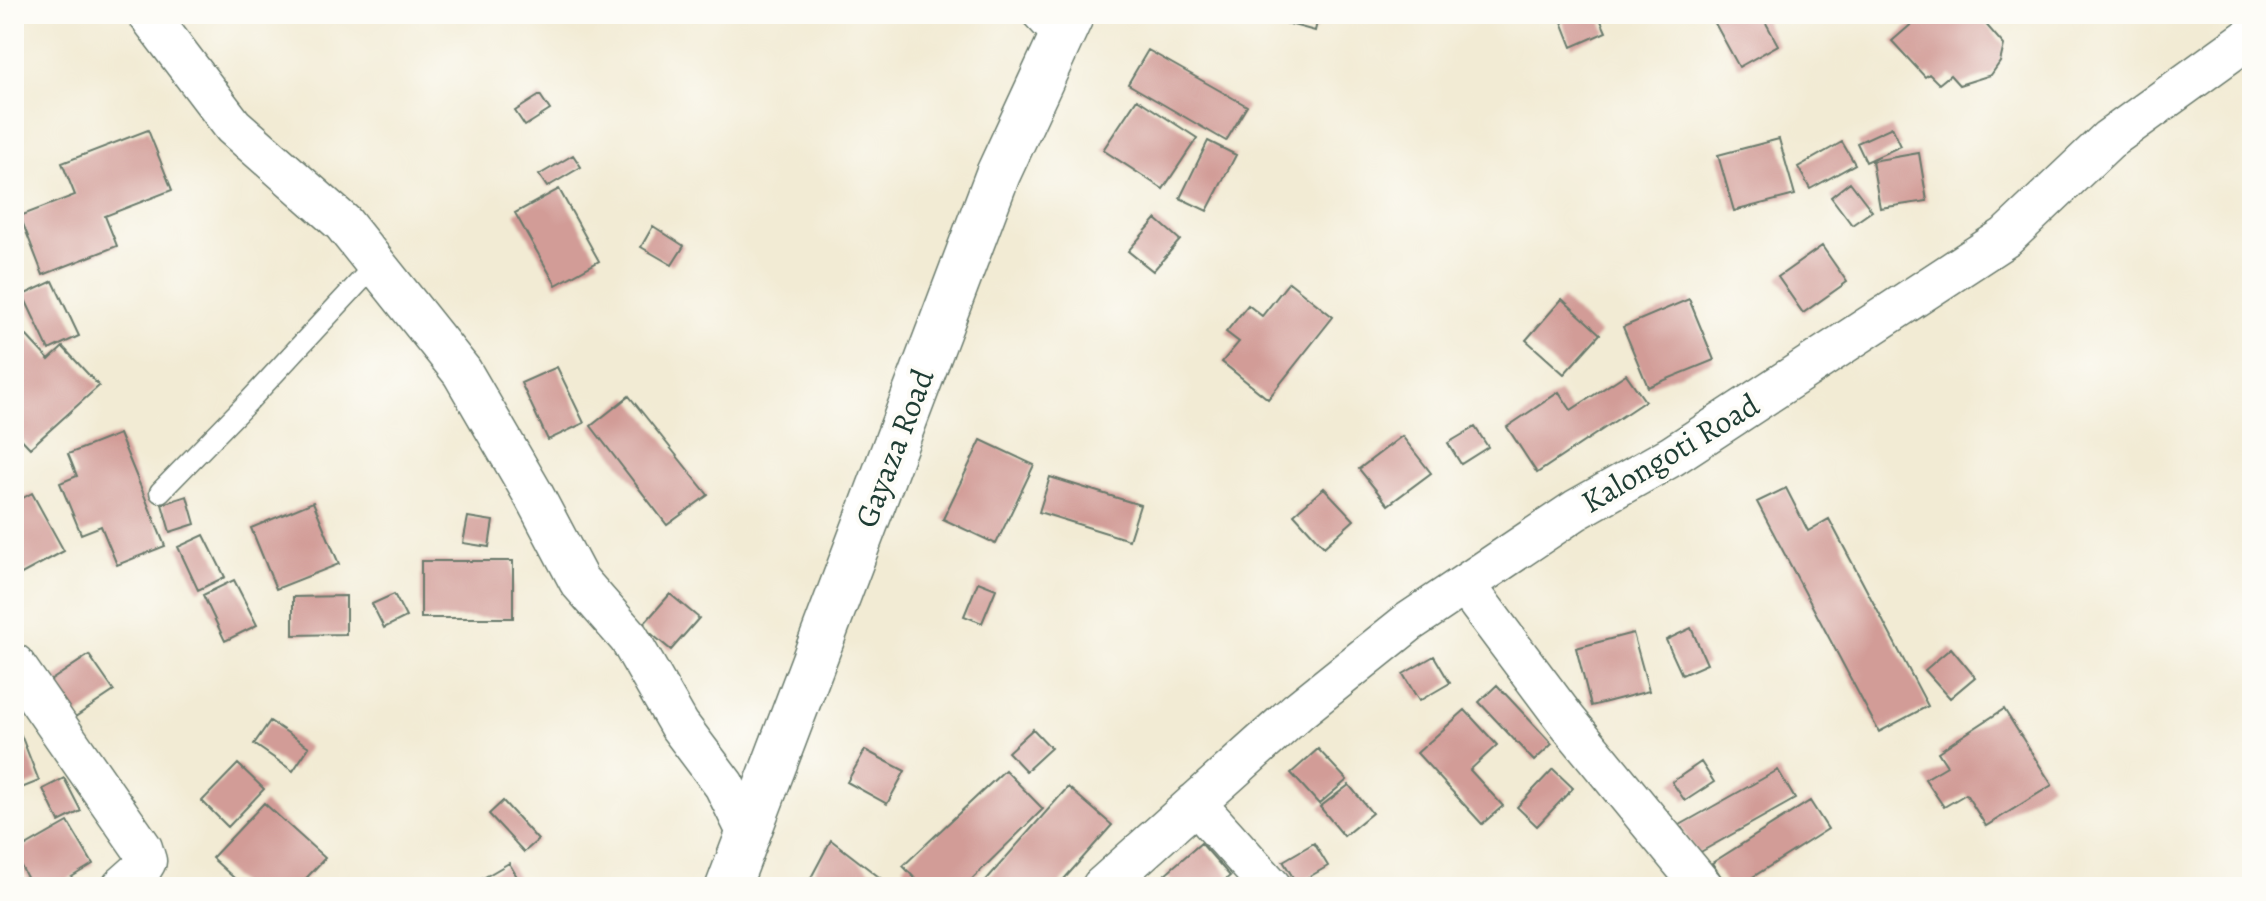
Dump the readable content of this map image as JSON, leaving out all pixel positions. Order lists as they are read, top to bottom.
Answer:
{
  "streets": {
    "main road": ["Gayaza Road"],
    "street": ["Kalongoti Road"]
  }
}
